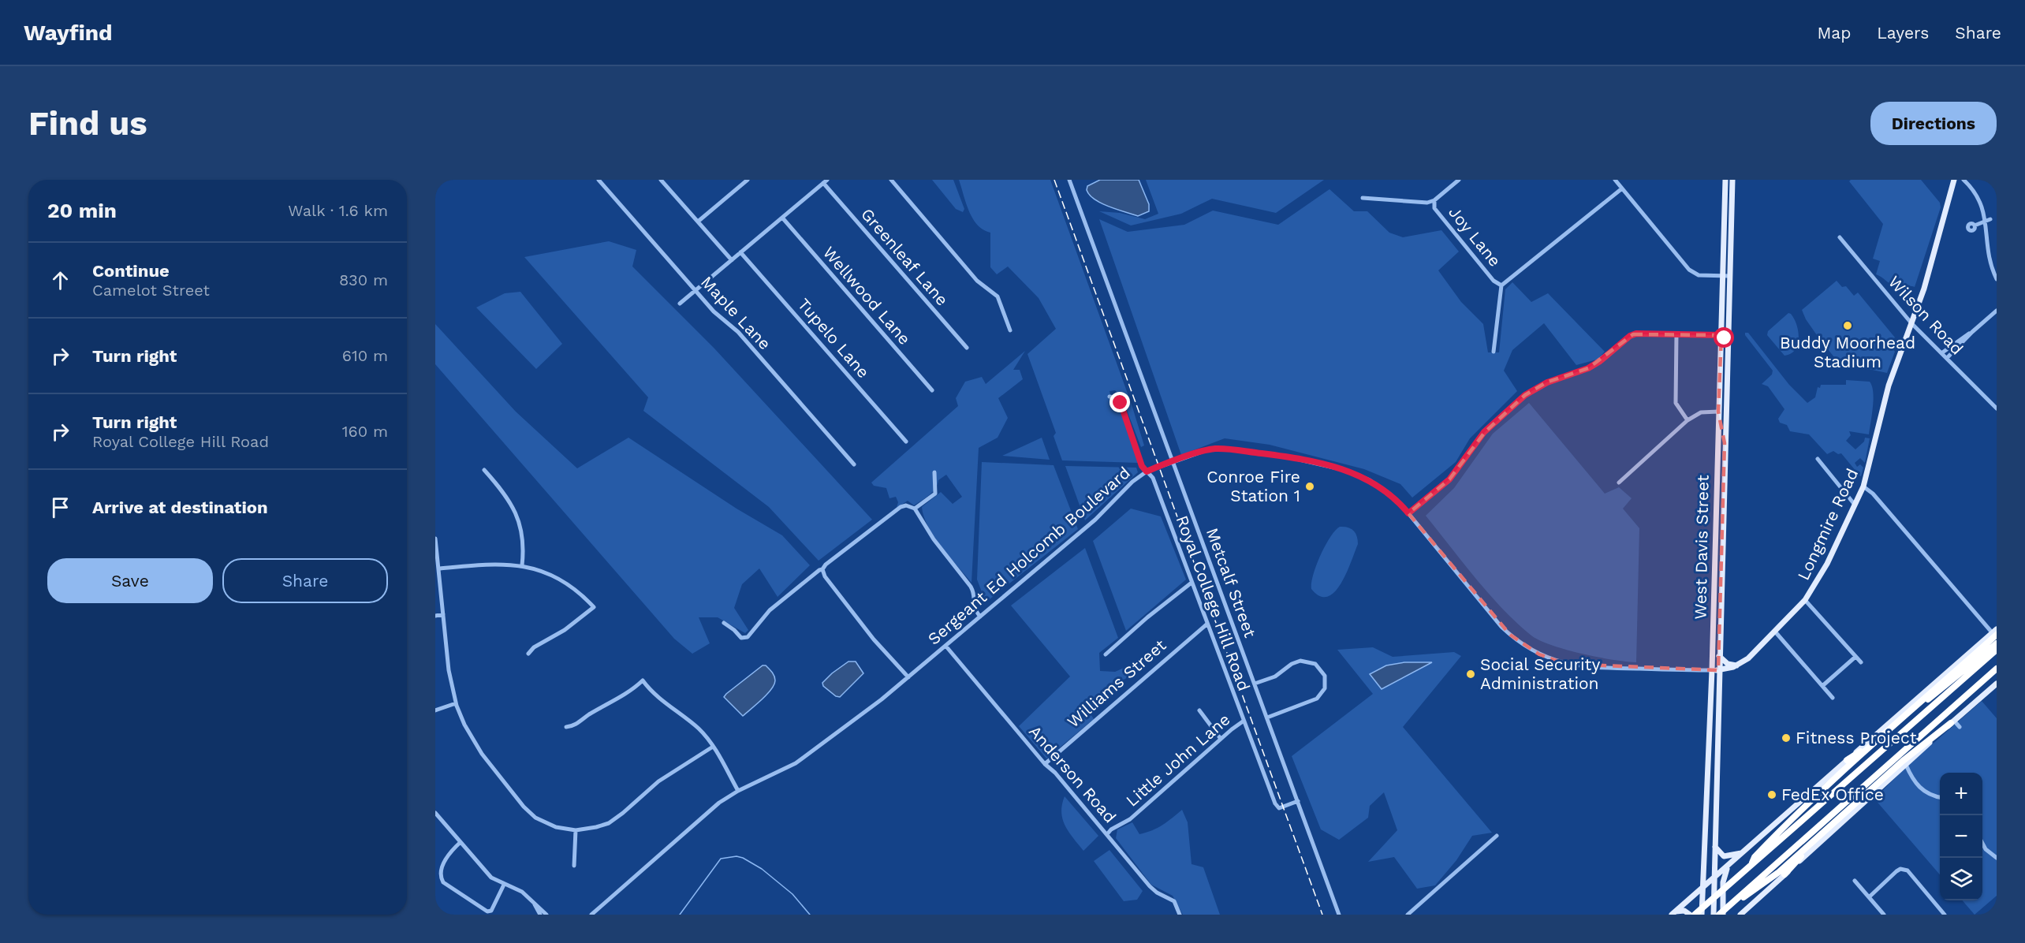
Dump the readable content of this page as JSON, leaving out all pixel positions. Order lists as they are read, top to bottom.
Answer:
{
  "streets": {
    "main road": ["Longmire Road", "West Davis Street"],
    "street": [
      "Joy Lane",
      "Greenleaf Lane",
      "Wellwood Lane",
      "Maple Lane",
      "Wilson Road",
      "Tupelo Lane",
      "Sergeant Ed Holcomb Boulevard",
      "Metcalf Street",
      "Royal College Hill Road",
      "Williams Street",
      "Little John Lane",
      "Anderson Road"
    ]
  },
  "crossings": [
    ["Wilson Road", "Longmire Road"],
    ["Longmire Road", "West Davis Street"],
    ["Longmire Road", "Sergeant Ed Holcomb Boulevard"],
    ["West Davis Street", "Sergeant Ed Holcomb Boulevard"],
    ["Sergeant Ed Holcomb Boulevard", "Metcalf Street"],
    ["Sergeant Ed Holcomb Boulevard", "Royal College Hill Road"],
    ["Sergeant Ed Holcomb Boulevard", "Anderson Road"],
    ["Metcalf Street", "Royal College Hill Road"],
    ["Royal College Hill Road", "Williams Street"],
    ["Royal College Hill Road", "Little John Lane"],
    ["Williams Street", "Anderson Road"],
    ["Little John Lane", "Anderson Road"]
  ],
  "places": [
    "Buddy Moorhead Stadium",
    "Conroe Fire Station 1",
    "Social Security Administration",
    "Fitness Project",
    "FedEx Office"
  ],
  "page": {
    "header": "Wayfind",
    "nav": ["Map", "Layers", "Share"],
    "buttons": [
      "Directions",
      ["Save", "Share"]
    ],
    "title": "Find us",
    "heading": ["20 min", "Walk · 1.6 km"],
    "list": [
      ["Continue", "Camelot Street", "830 m"],
      ["Turn right", "610 m"],
      ["Turn right", "Royal College Hill Road", "160 m"],
      "Arrive at destination"
    ],
    "map_buttons": ["+", "−"]
  }
}
